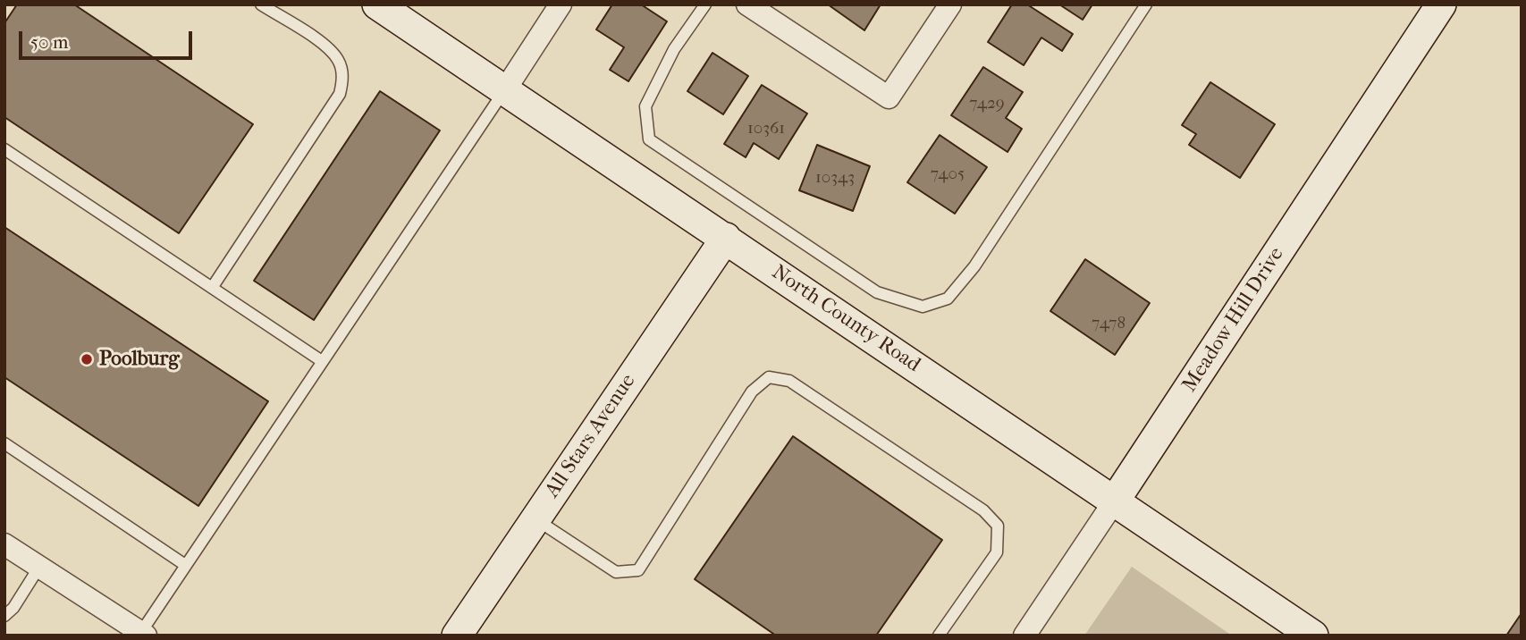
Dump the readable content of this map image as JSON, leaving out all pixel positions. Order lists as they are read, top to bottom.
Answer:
{
  "streets": {
    "street": ["North County Road", "Meadow Hill Drive", "All Stars Avenue"]
  },
  "crossings": [
    ["North County Road", "Meadow Hill Drive"],
    ["North County Road", "All Stars Avenue"]
  ],
  "places": ["Poolburg"],
  "house_numbers": [
    "7429",
    "10361",
    "7405",
    "10343",
    "7478"
  ],
  "scale_bar": "50 m"
}
